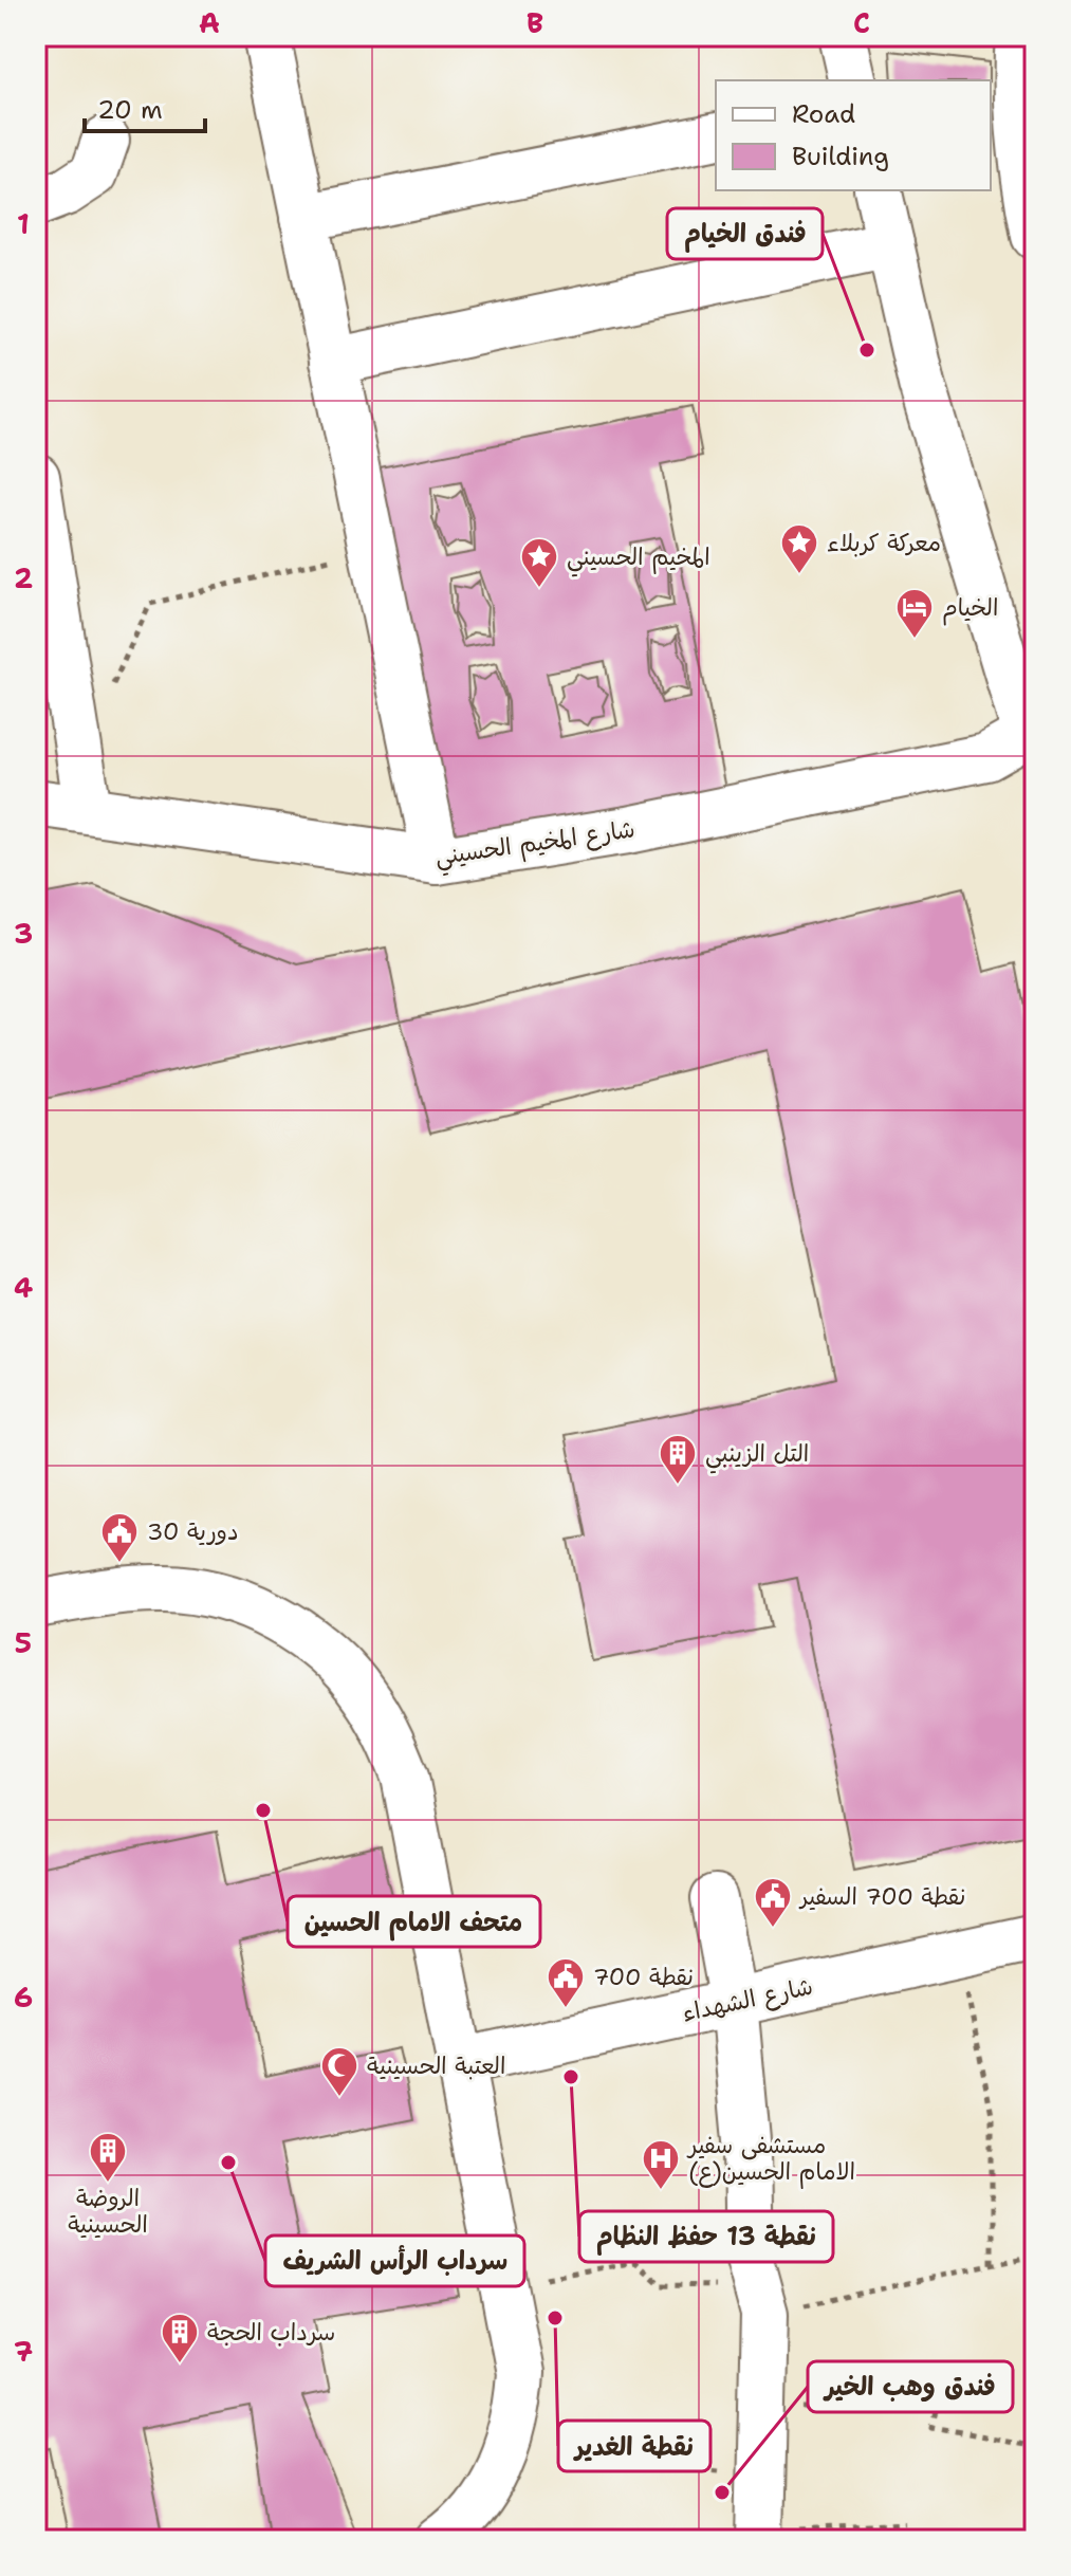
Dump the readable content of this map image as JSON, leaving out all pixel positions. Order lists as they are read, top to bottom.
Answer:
{
  "streets": {
    "street": ["شارع المخيم الحسيني", "شارع الشهداء"]
  },
  "places": {
    "other": [
      "فندق الخيام",
      "متحف الامام الحسين",
      "نقطة 13 حفظ النظام",
      "سرداب الرأس الشريف",
      "نقطة الغدير",
      "فندق وهب الخير"
    ],
    "place": ["معركة كربلاء", "المخيم الحسيني"],
    "hotel": ["الخيام"],
    "building": ["التل الزينبي", "الروضة الحسينية", "سرداب الحجة"],
    "public building": ["دورية 30", "نقطة 700 السفير", "نقطة 700"],
    "mosque": ["العتبة الحسينية"],
    "hospital": ["مستشفى سفير الامام الحسين(ع)"]
  },
  "legend": ["Road", "Building"],
  "scale_bar": "20 m",
  "grid": {
    "columns": ["A", "B", "C"],
    "rows": [
      "1",
      "2",
      "3",
      "4",
      "5",
      "6",
      "7"
    ]
  }
}
